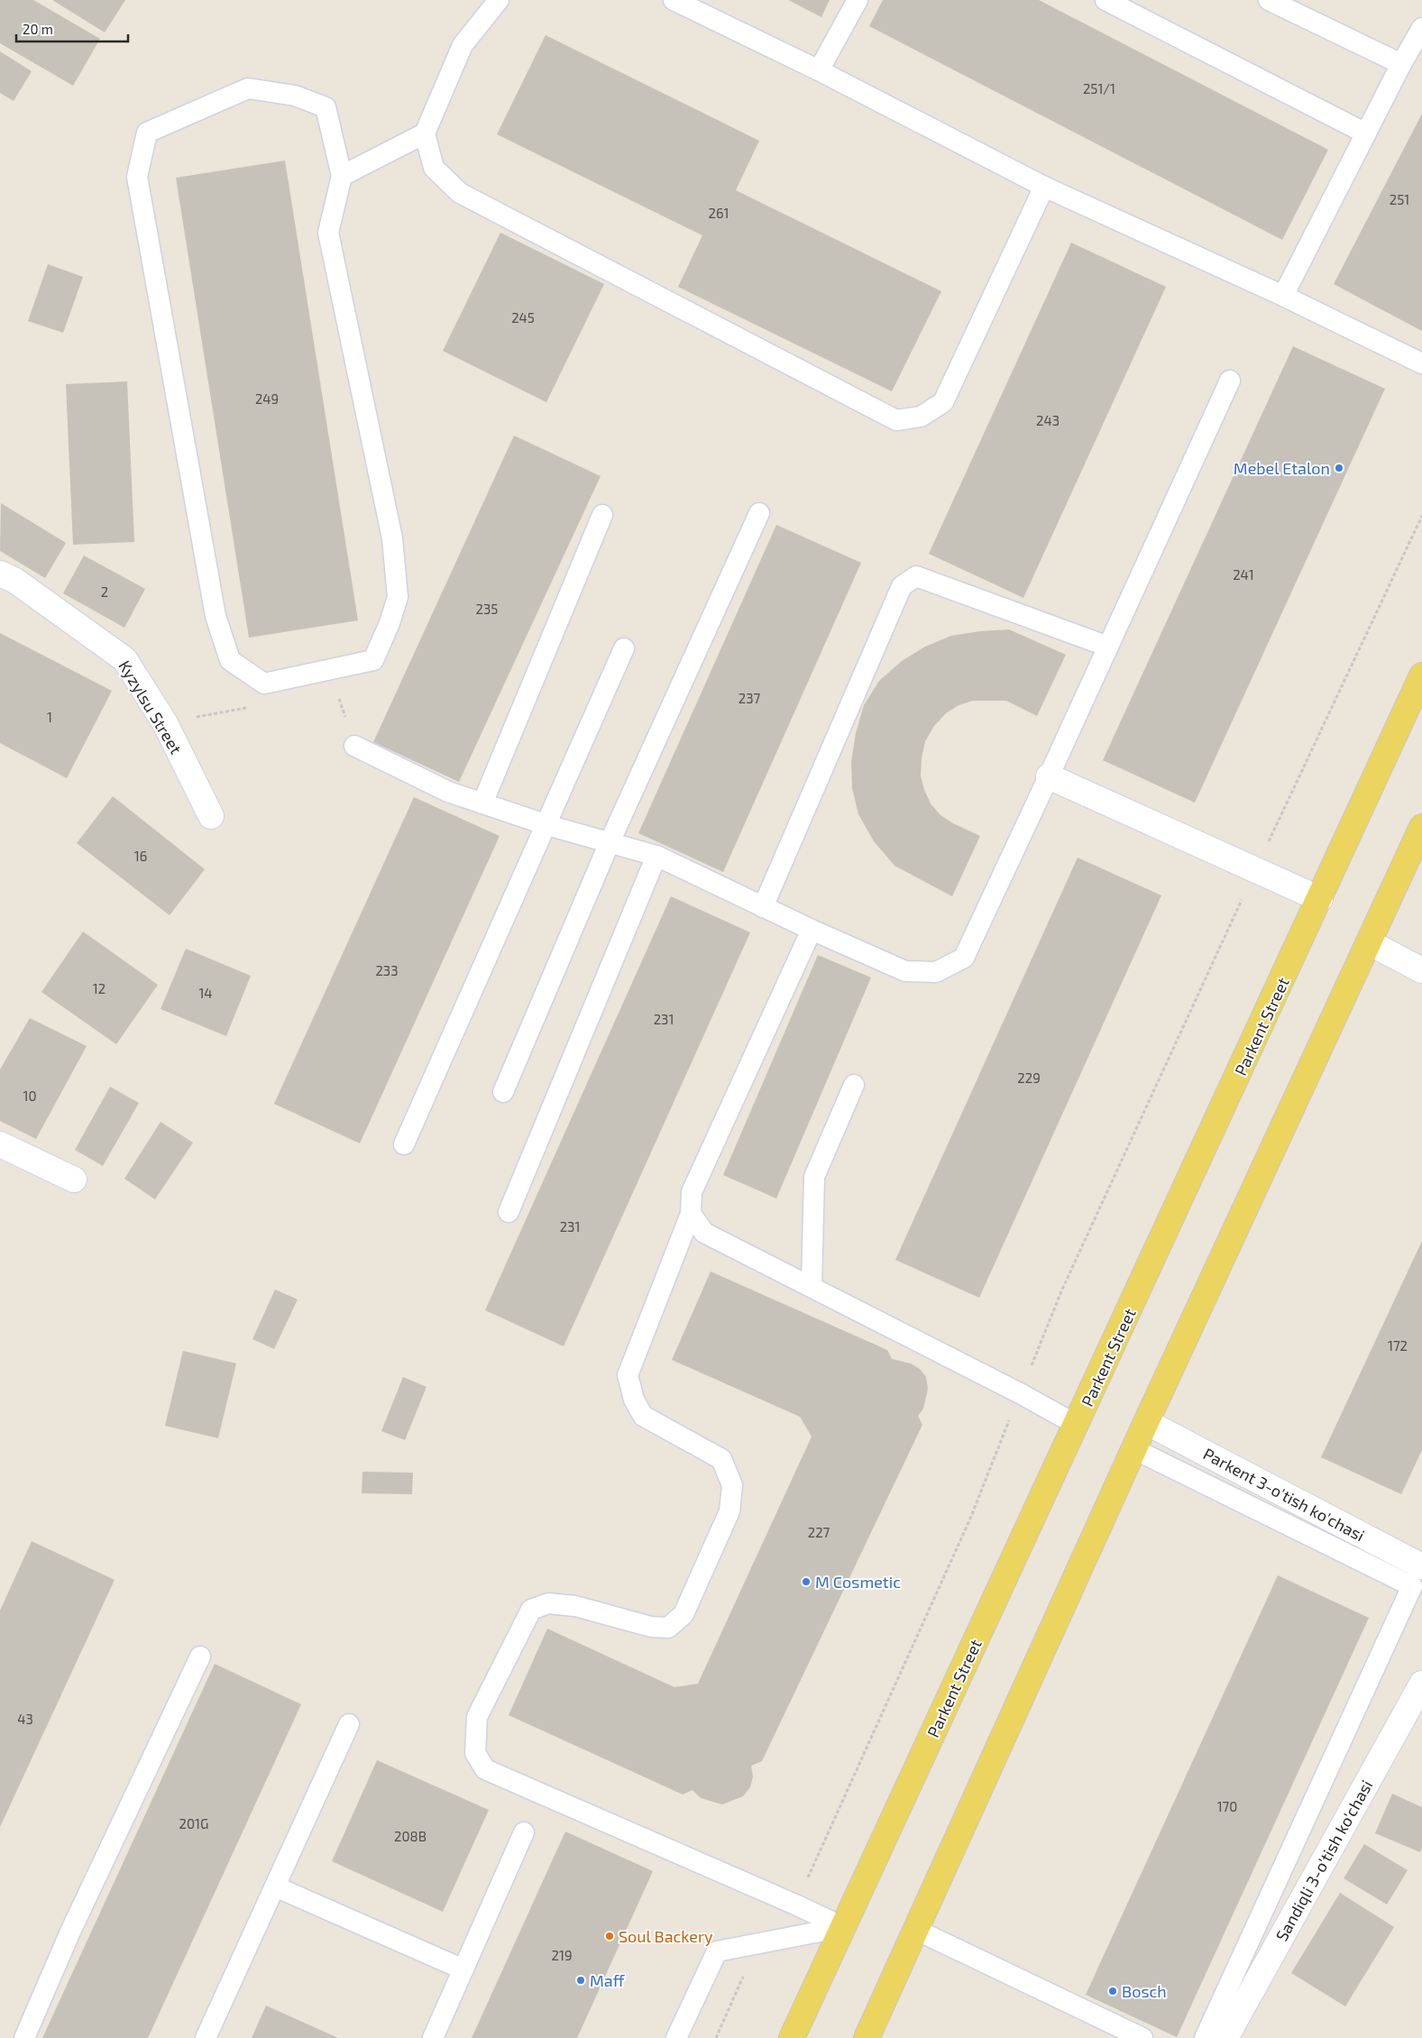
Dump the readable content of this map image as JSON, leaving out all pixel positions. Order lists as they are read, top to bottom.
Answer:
{
  "streets": {
    "main road": ["Parkent Street"],
    "street": ["Kyzylsu Street", "Parkent 3-o'tish ko'chasi", "Sandiqli 3-o'tish ko'chasi"]
  },
  "places": [
    "Mebel Etalon",
    "M Cosmetic",
    "Soul Backery",
    "Maff",
    "Bosch"
  ],
  "house_numbers": [
    "251/1",
    "251",
    "261",
    "245",
    "249",
    "243",
    "241",
    "2",
    "235",
    "237",
    "1",
    "16",
    "233",
    "12",
    "14",
    "231",
    "229",
    "10",
    "231",
    "172",
    "227",
    "43",
    "170",
    "201G",
    "208B",
    "219"
  ],
  "scale_bar": "20 m"
}
